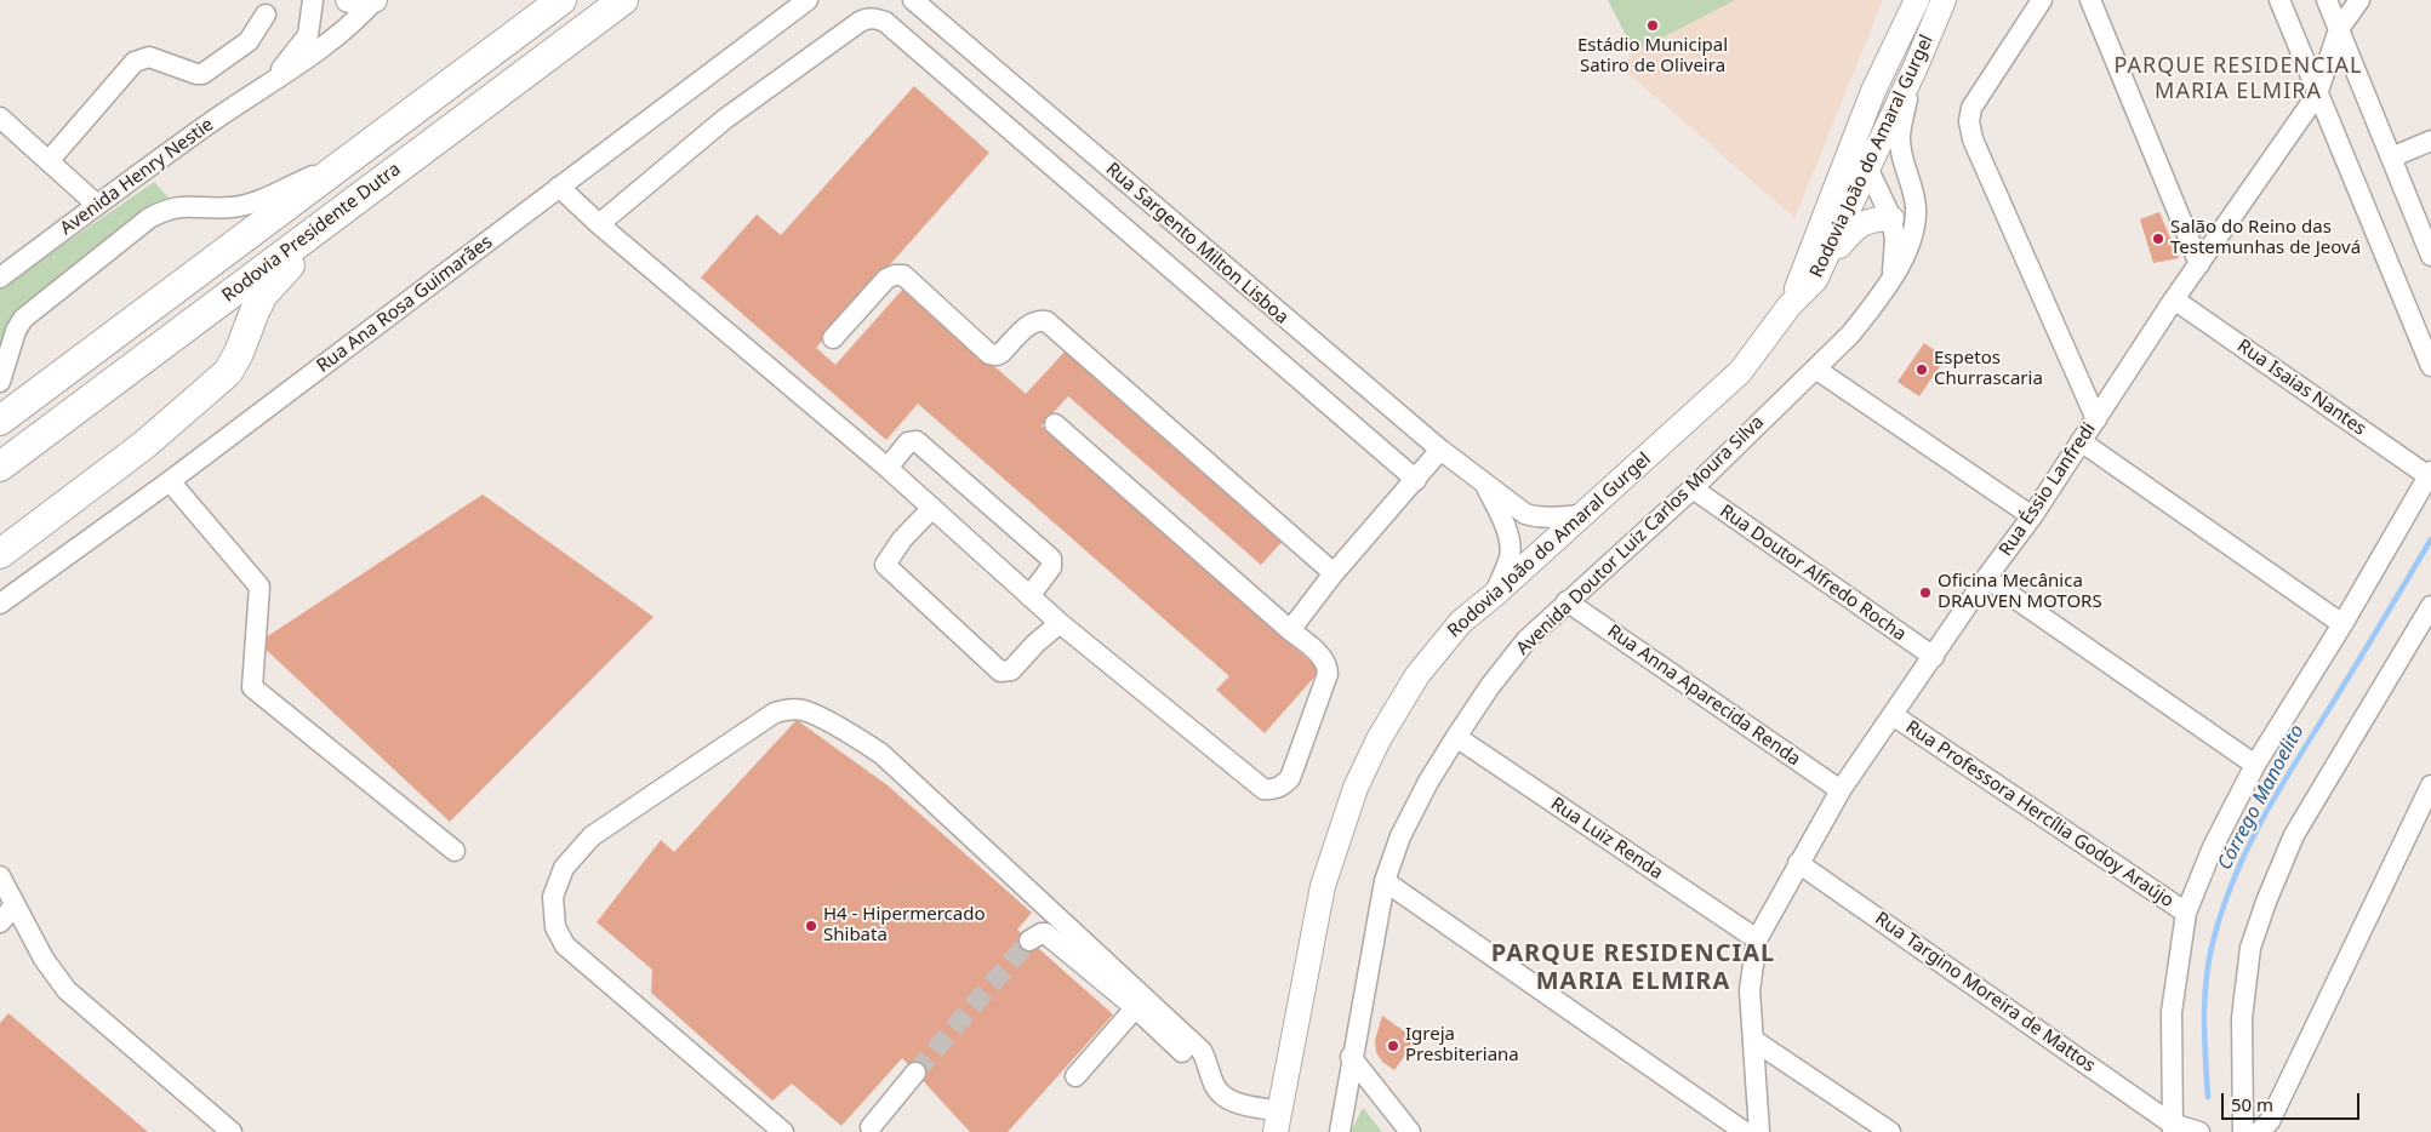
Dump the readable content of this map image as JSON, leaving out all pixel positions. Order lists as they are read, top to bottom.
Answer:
{
  "streets": {
    "highway": ["Rodovia Presidente Dutra"],
    "main road": ["Rodovia João do Amaral Gurgel"],
    "street": [
      "Avenida Henry Nestie",
      "Rua Sargento Milton Lisboa",
      "Rua Ana Rosa Guimarães",
      "Rua Isaias Nantes",
      "Rua Éssio Lanfredi",
      "Avenida Doutor Luiz Carlos Moura Silva",
      "Rua Doutor Alfredo Rocha",
      "Rua Anna Aparecida Renda",
      "Rua Professora Hercília Godoy Araújo",
      "Rua Luiz Renda",
      "Rua Targino Moreira de Mattos"
    ]
  },
  "crossings": [
    ["Rodovia João do Amaral Gurgel", "Rua Sargento Milton Lisboa"],
    ["Rodovia João do Amaral Gurgel", "Avenida Doutor Luiz Carlos Moura Silva"],
    ["Rua Isaias Nantes", "Rua Éssio Lanfredi"],
    ["Rua Éssio Lanfredi", "Rua Doutor Alfredo Rocha"],
    ["Rua Éssio Lanfredi", "Rua Anna Aparecida Renda"],
    ["Rua Éssio Lanfredi", "Rua Professora Hercília Godoy Araújo"],
    ["Rua Éssio Lanfredi", "Rua Luiz Renda"],
    ["Rua Éssio Lanfredi", "Rua Targino Moreira de Mattos"],
    ["Avenida Doutor Luiz Carlos Moura Silva", "Rua Doutor Alfredo Rocha"],
    ["Avenida Doutor Luiz Carlos Moura Silva", "Rua Anna Aparecida Renda"],
    ["Avenida Doutor Luiz Carlos Moura Silva", "Rua Luiz Renda"]
  ],
  "districts": ["PARQUE RESIDENCIAL MARIA ELMIRA", "PARQUE RESIDENCIAL MARIA ELMIRA"],
  "water": ["Córrego Manoelito"],
  "places": [
    "Estádio Municipal Satiro de Oliveira",
    "Salão do Reino das Testemunhas de Jeová",
    "Espetos Churrascaria",
    "Oficina Mecânica DRAUVEN MOTORS",
    "H4 - Hipermercado Shibata",
    "Igreja Presbiteriana"
  ],
  "scale_bar": "50 m"
}
